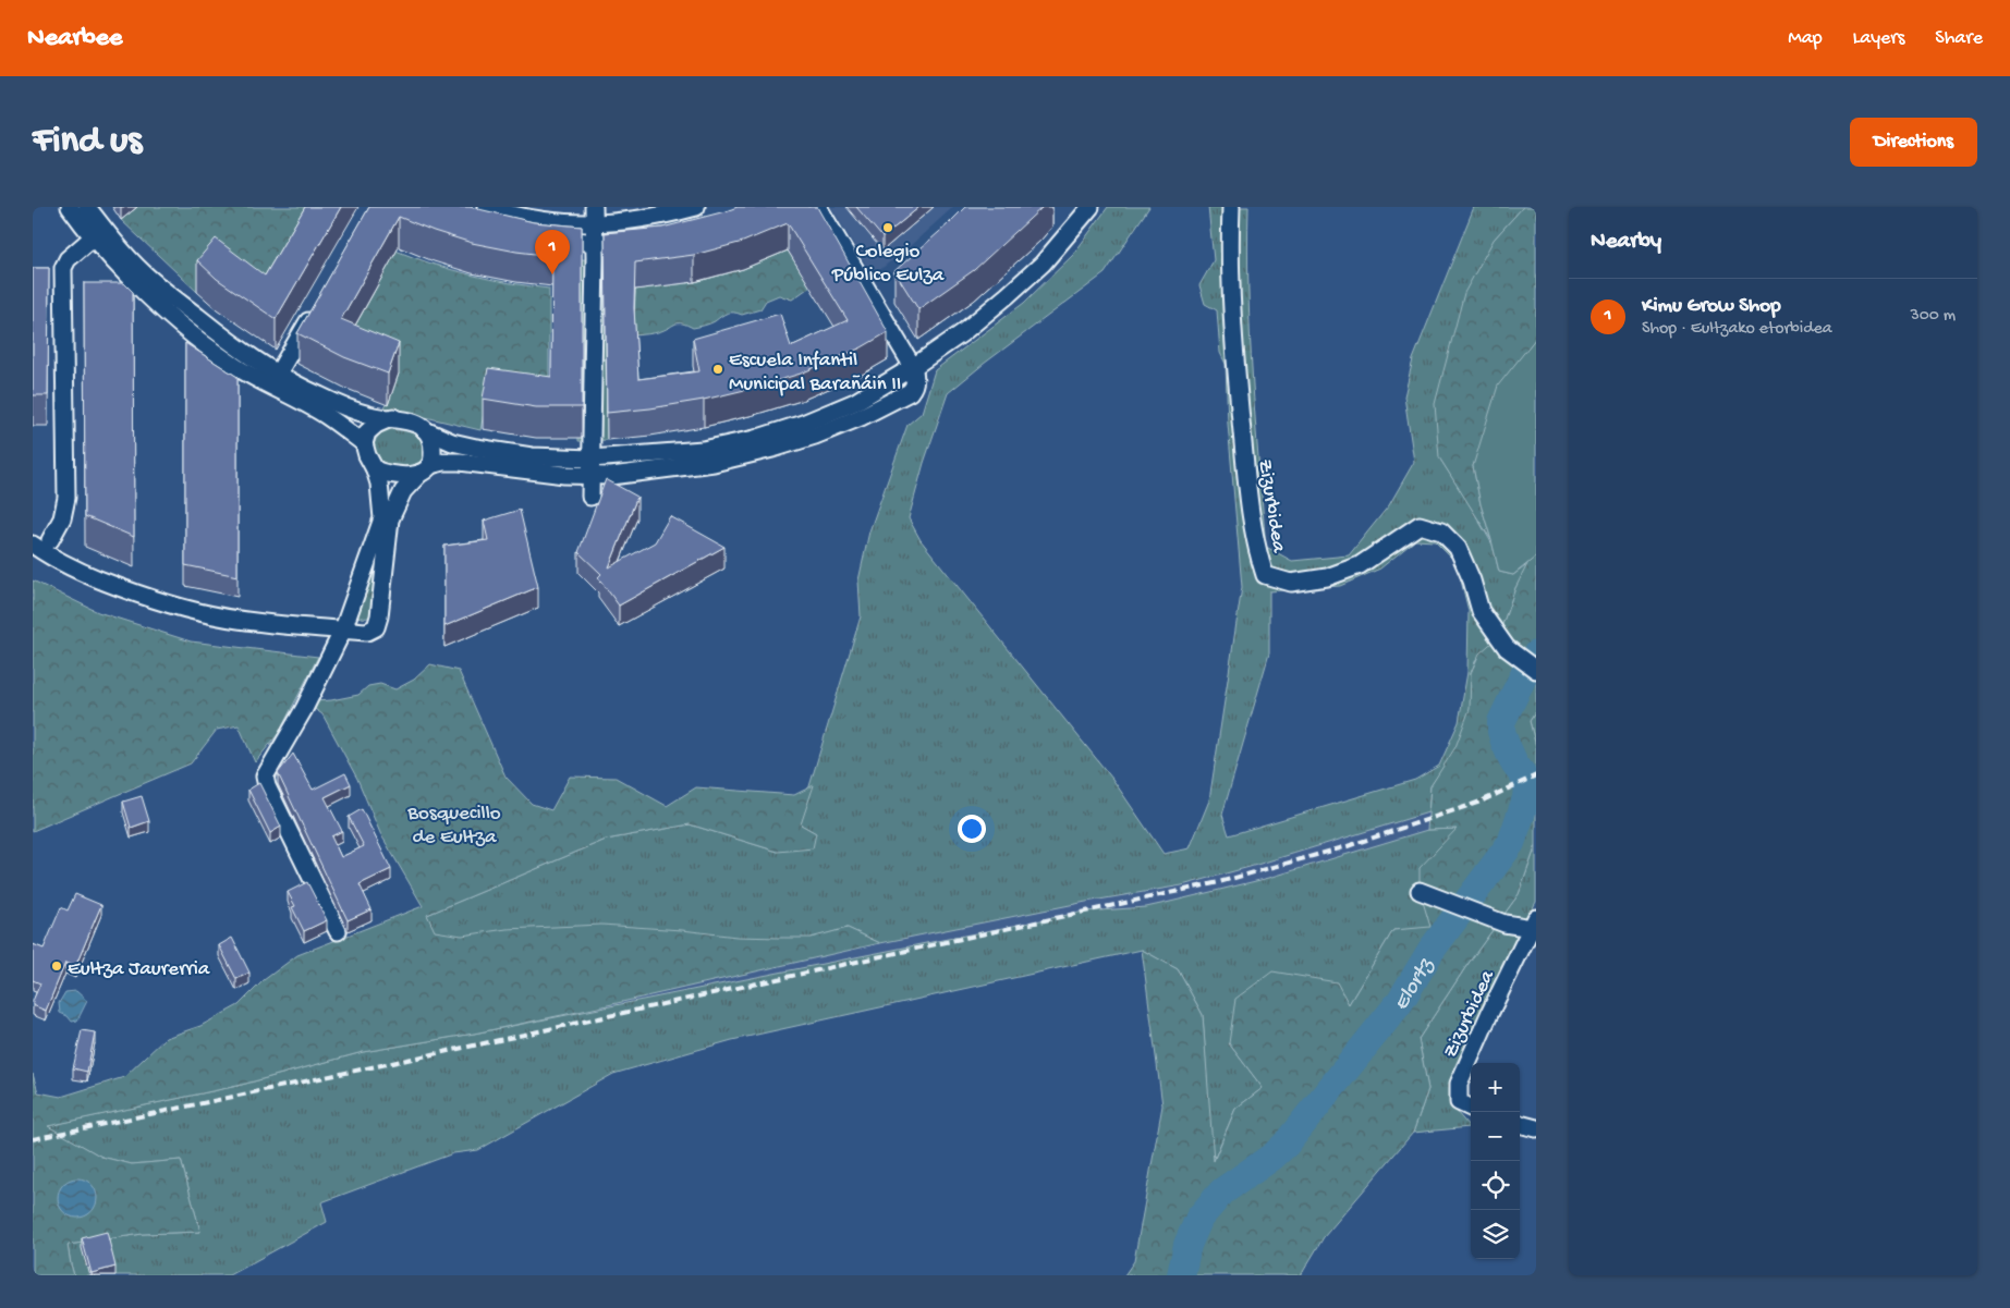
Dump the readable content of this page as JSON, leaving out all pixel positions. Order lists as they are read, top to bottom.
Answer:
{
  "streets": {
    "street": ["Zizurbidea"]
  },
  "water": ["Elortz"],
  "parks": ["Bosquecillo de Eultza"],
  "places": ["Colegio Público Eulza", "Escuela Infantil Municipal Barañáin II", "Eultza Jaurerria"],
  "page": {
    "header": "Nearbee",
    "nav": ["Map", "Layers", "Share"],
    "buttons": "Directions",
    "title": "Find us",
    "heading": "Nearby",
    "pins": "1",
    "list": [
      {
        "mark": "1",
        "name": "Kimu Grow Shop",
        "note": "Shop · Eultzako etorbidea",
        "value": "300 m"
      }
    ],
    "map_buttons": ["+", "−"]
  }
}
